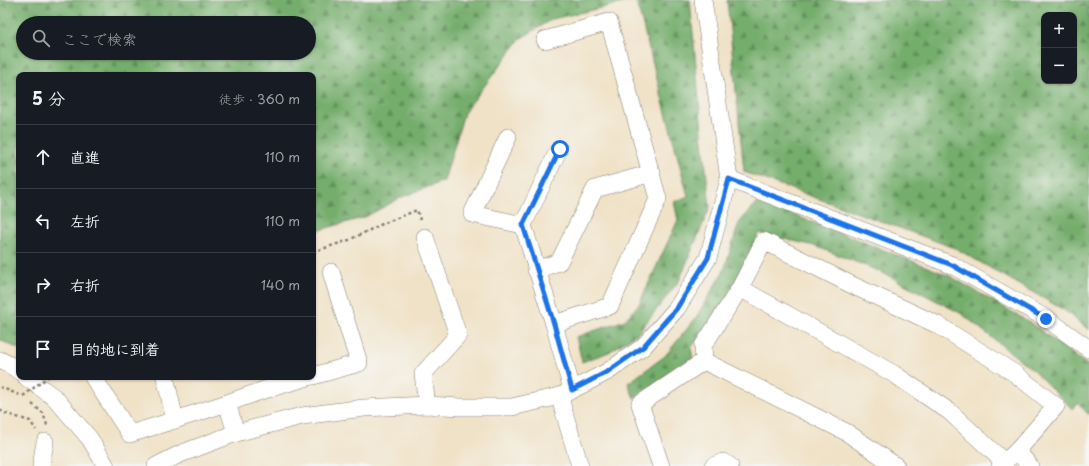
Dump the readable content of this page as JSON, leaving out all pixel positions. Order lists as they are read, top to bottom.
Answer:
{
  "page": {
    "map_buttons": ["+", "−"],
    "search": "ここで検索",
    "heading": ["5 分", "徒歩 · 360 m"],
    "list": [
      ["直進", "110 m"],
      ["左折", "110 m"],
      ["右折", "140 m"],
      "目的地に到着"
    ]
  }
}
